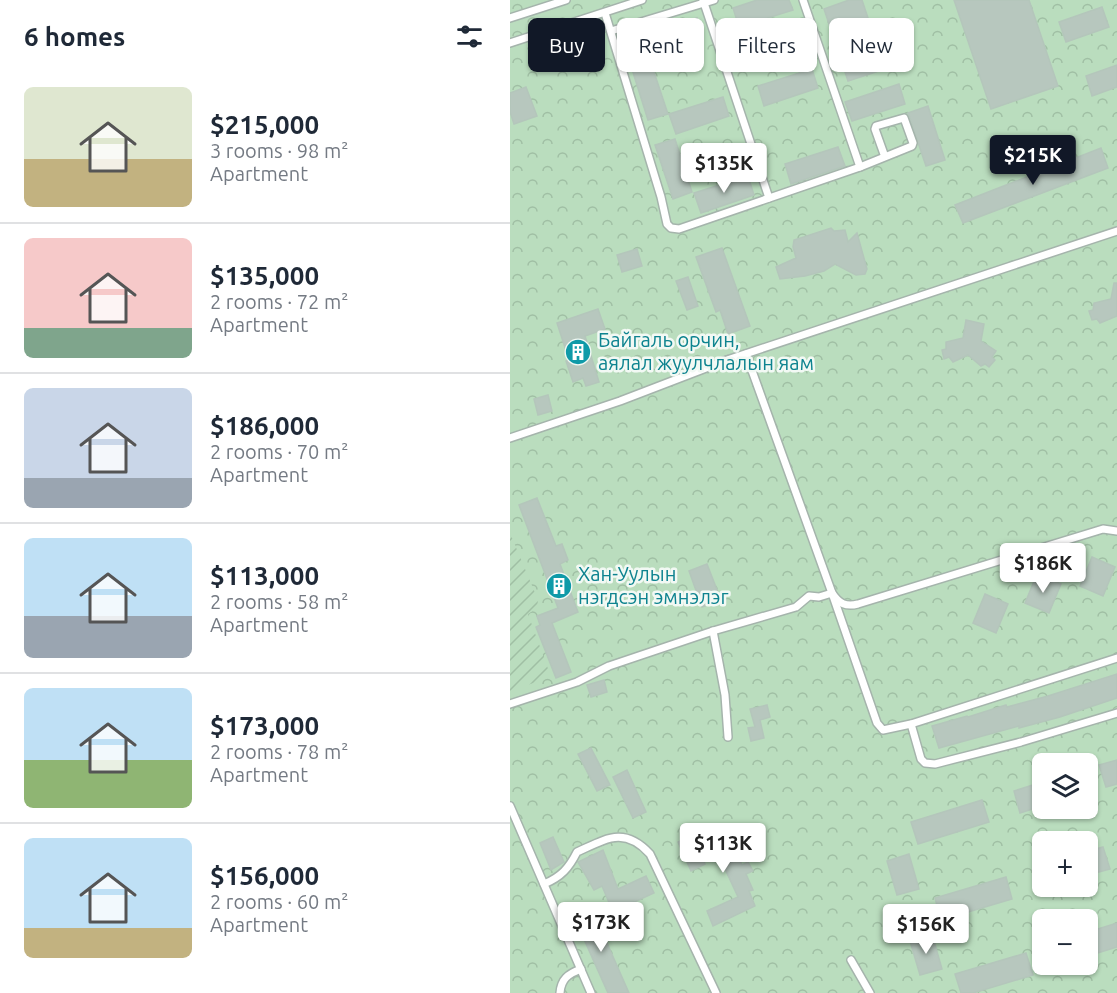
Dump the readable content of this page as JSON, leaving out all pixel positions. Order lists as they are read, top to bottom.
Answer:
{
  "places": {
    "building": ["Байгаль орчин, аялал жуулчлалын яам", "Хан-Уулын нэгдсэн эмнэлэг"]
  },
  "page": {
    "heading": "6 homes",
    "chip": [
      "Buy",
      "Rent",
      "Filters",
      "New"
    ],
    "list": [
      {
        "name": "$215,000",
        "note": "3 rooms · 98 m² · Apartment"
      },
      {
        "name": "$135,000",
        "note": "2 rooms · 72 m² · Apartment"
      },
      {
        "name": "$186,000",
        "note": "2 rooms · 70 m² · Apartment"
      },
      {
        "name": "$113,000",
        "note": "2 rooms · 58 m² · Apartment"
      },
      {
        "name": "$173,000",
        "note": "2 rooms · 78 m² · Apartment"
      },
      {
        "name": "$156,000",
        "note": "2 rooms · 60 m² · Apartment"
      }
    ],
    "price": [
      "$215K",
      "$135K",
      "$186K",
      "$113K",
      "$173K",
      "$156K"
    ],
    "map_buttons": ["+", "−"]
  }
}
